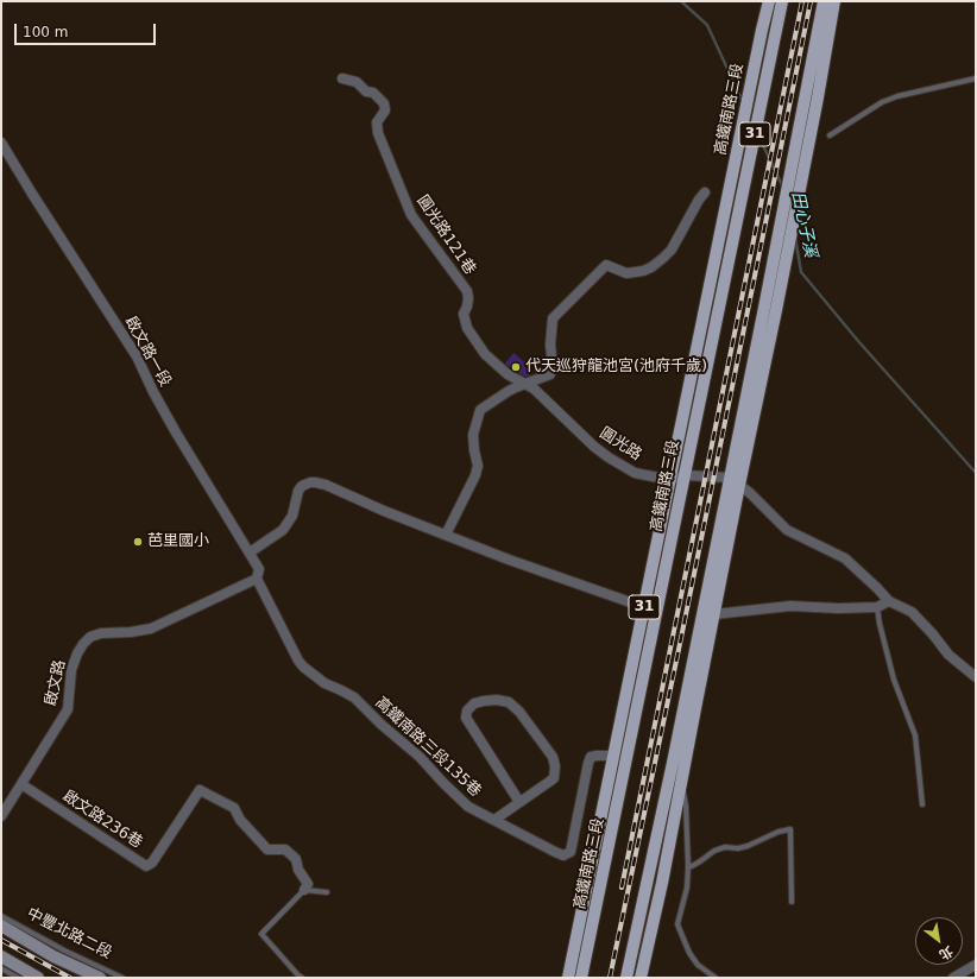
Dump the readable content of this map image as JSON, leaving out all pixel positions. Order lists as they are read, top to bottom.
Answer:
{
  "streets": {
    "main road": ["高鐵南路三段", "31", "中豐北路二段"],
    "street": [
      "圓光路121巷",
      "啟文路一段",
      "圓光路",
      "啟文路",
      "高鐵南路三段135巷",
      "啟文路236巷"
    ]
  },
  "crossings": [
    ["高鐵南路三段", "圓光路"],
    ["高鐵南路三段", "高鐵南路三段135巷"],
    ["圓光路121巷", "圓光路"],
    ["啟文路一段", "啟文路"],
    ["啟文路一段", "高鐵南路三段135巷"],
    ["啟文路", "高鐵南路三段135巷"],
    ["啟文路", "啟文路236巷"]
  ],
  "water": ["田心子溪"],
  "places": ["代天巡狩龍池宮(池府千歲)", "芭里國小"],
  "scale_bar": "100 m",
  "north": "bottom right"
}
